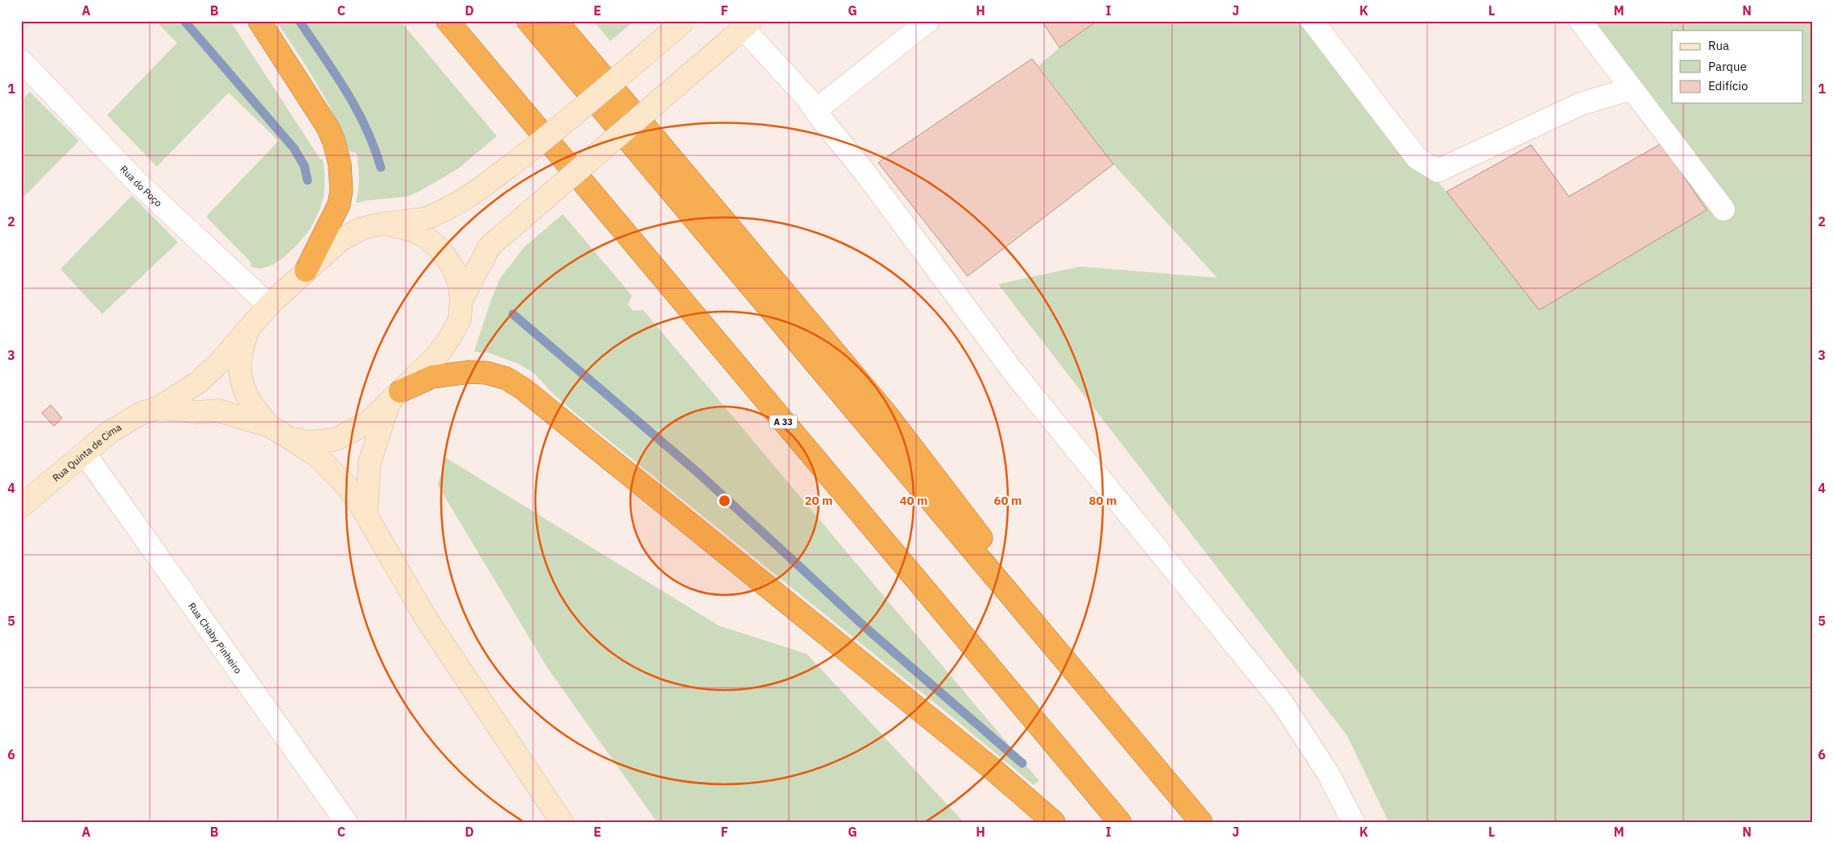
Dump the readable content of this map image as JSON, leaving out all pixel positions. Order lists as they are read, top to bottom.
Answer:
{
  "streets": {
    "highway": ["A 33"],
    "street": ["Rua do Poço", "Rua Quinta de Cima", "Rua Chaby Pinheiro"]
  },
  "crossings": [
    ["Rua Quinta de Cima", "Rua Chaby Pinheiro"]
  ],
  "legend": ["Rua", "Parque", "Edifício"],
  "grid": {
    "columns": [
      "A",
      "B",
      "C",
      "D",
      "E",
      "F",
      "G",
      "H",
      "I",
      "J",
      "K",
      "L",
      "M",
      "N"
    ],
    "rows": [
      "1",
      "2",
      "3",
      "4",
      "5",
      "6"
    ]
  },
  "rings": [
    "20 m",
    "40 m",
    "60 m",
    "80 m"
  ]
}
